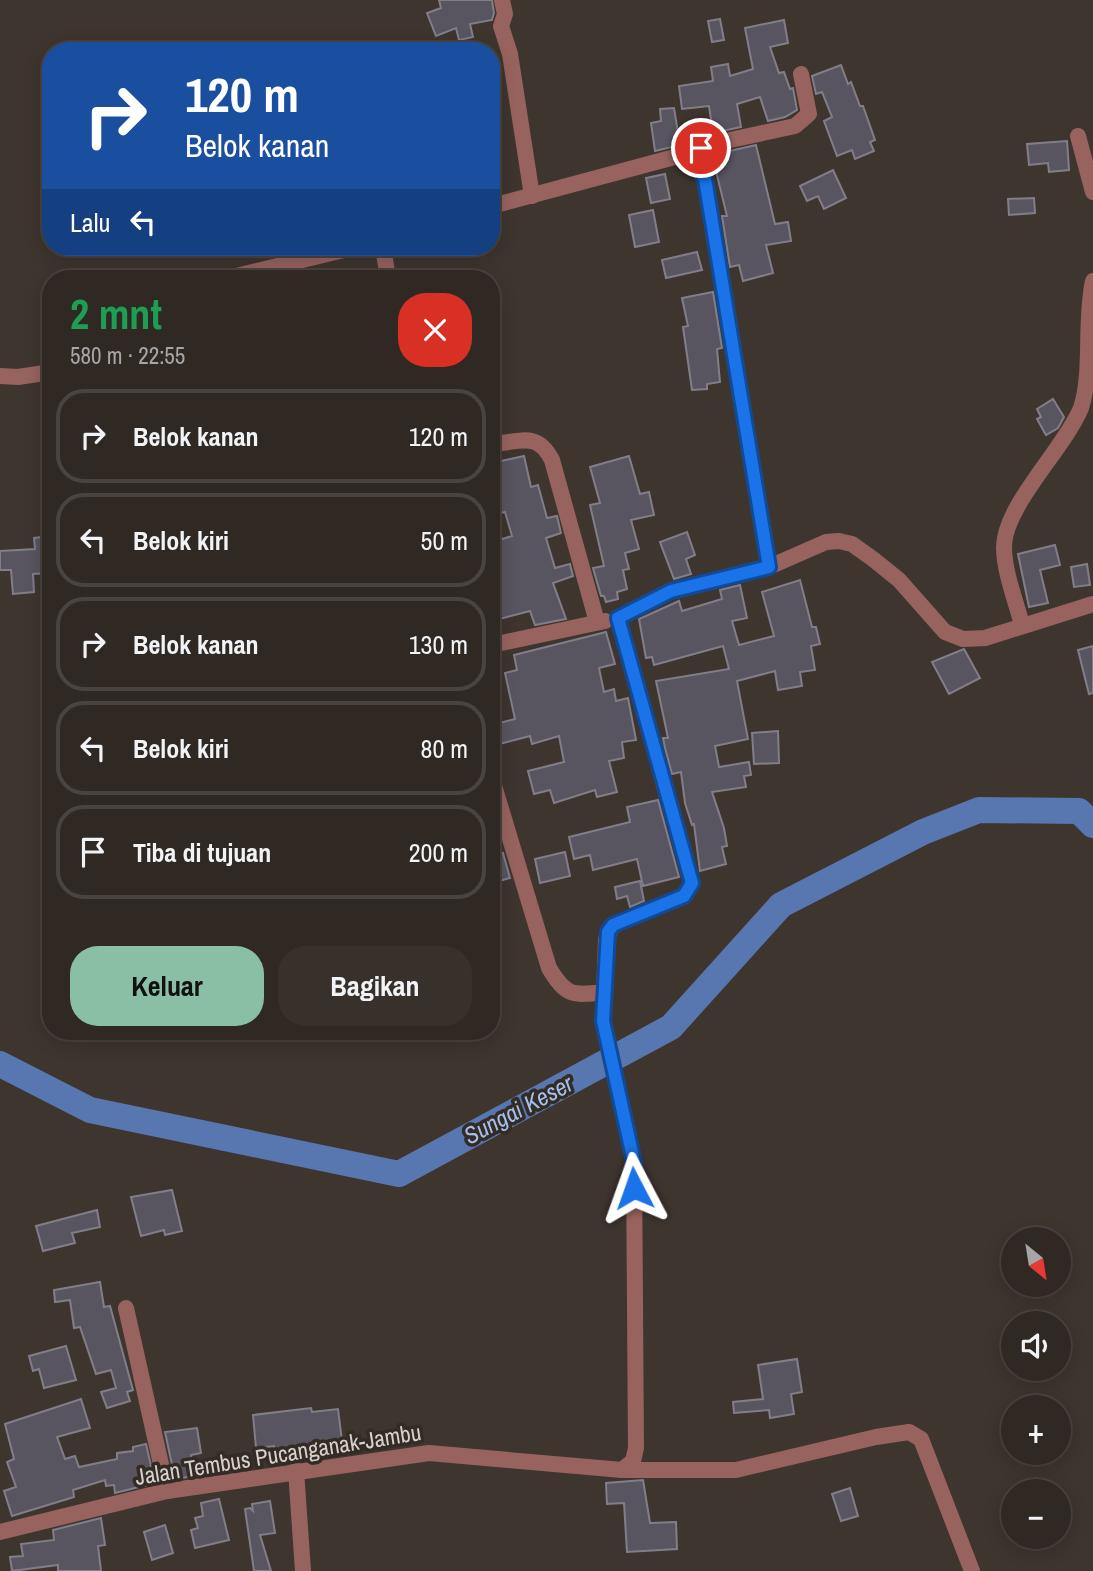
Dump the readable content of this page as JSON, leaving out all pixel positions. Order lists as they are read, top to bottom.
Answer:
{
  "streets": {
    "street": ["Jalan Tembus Pucanganak-Jambu"]
  },
  "water": ["Sungai Keser"],
  "north": "bottom right",
  "page": {
    "turn": ["120 m", "Belok kanan"],
    "then": "Lalu",
    "heading": ["2 mnt", "580 m · 22:55"],
    "list": [
      {
        "name": "Belok kanan",
        "value": "120 m"
      },
      {
        "name": "Belok kiri",
        "value": "50 m"
      },
      {
        "name": "Belok kanan",
        "value": "130 m"
      },
      {
        "name": "Belok kiri",
        "value": "80 m"
      },
      {
        "name": "Tiba di tujuan",
        "value": "200 m"
      }
    ],
    "buttons": ["Keluar", "Bagikan"],
    "map_buttons": ["+", "−"]
  }
}
